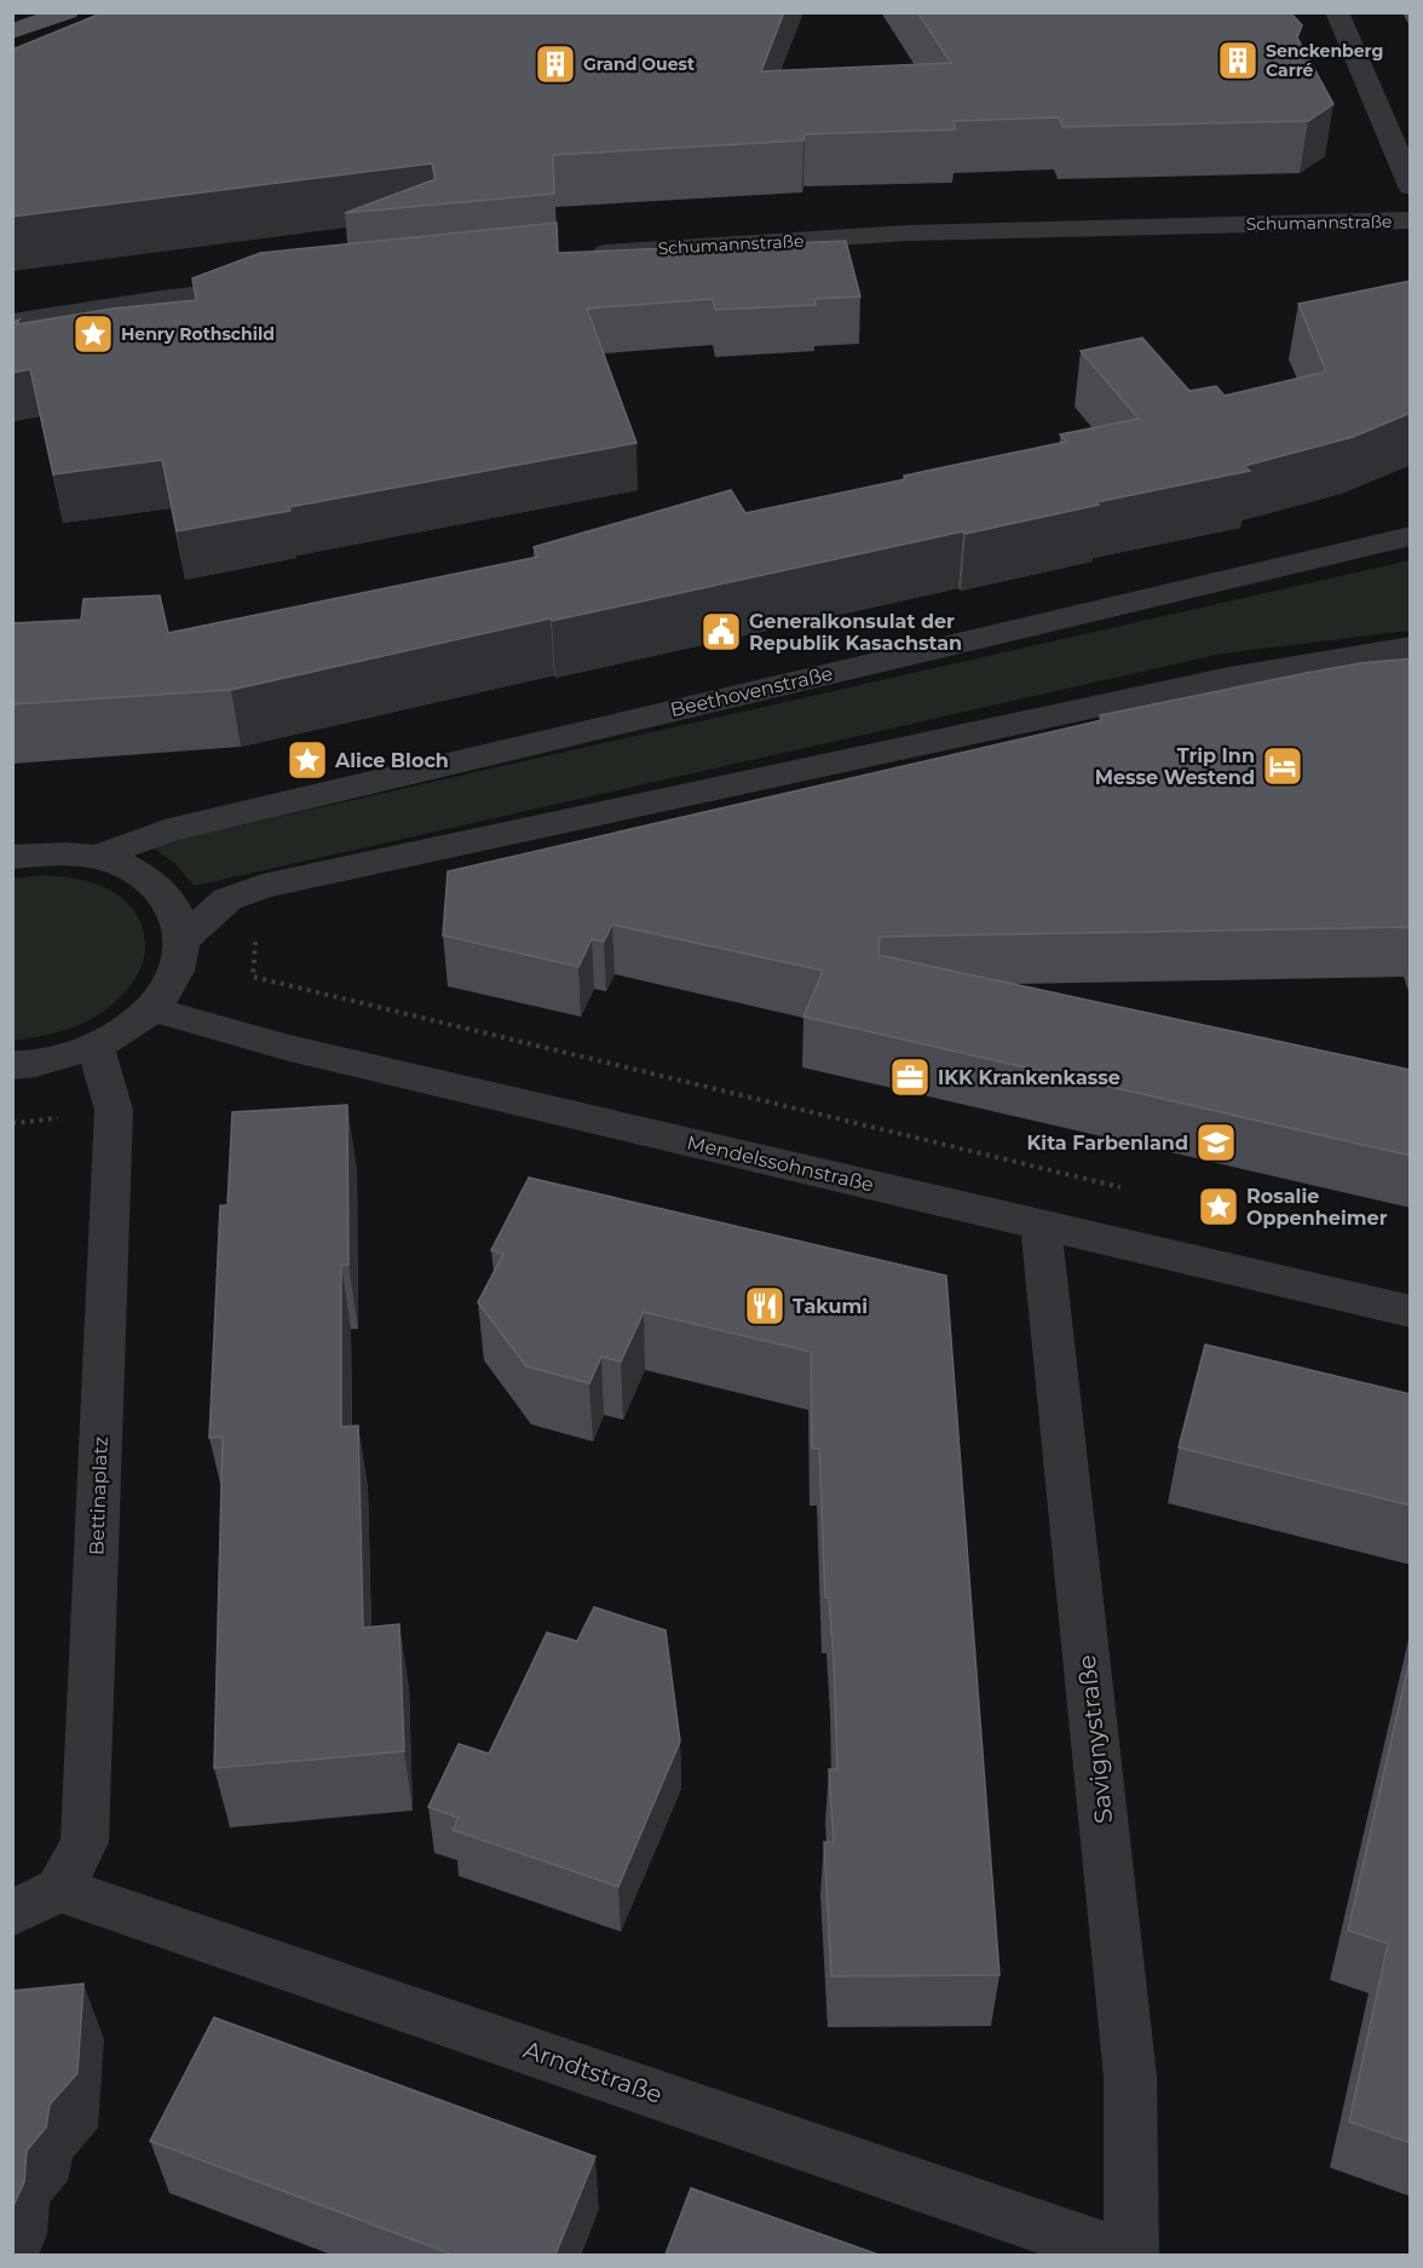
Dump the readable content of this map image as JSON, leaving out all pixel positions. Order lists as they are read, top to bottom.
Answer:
{
  "streets": {
    "street": [
      "Schumannstraße",
      "Beethovenstraße",
      "Mendelssohnstraße",
      "Bettinaplatz",
      "Savignystraße",
      "Arndtstraße"
    ]
  },
  "crossings": [
    ["Mendelssohnstraße", "Savignystraße"],
    ["Bettinaplatz", "Arndtstraße"],
    ["Savignystraße", "Arndtstraße"]
  ],
  "places": {
    "building": ["Senckenberg Carré", "Grand Ouest"],
    "place": ["Henry Rothschild", "Alice Bloch", "Rosalie Oppenheimer"],
    "public building": ["Generalkonsulat der Republik Kasachstan"],
    "hotel": ["Trip Inn Messe Westend"],
    "office": ["IKK Krankenkasse"],
    "school or university": ["Kita Farbenland"],
    "restaurant": ["Takumi"]
  }
}
